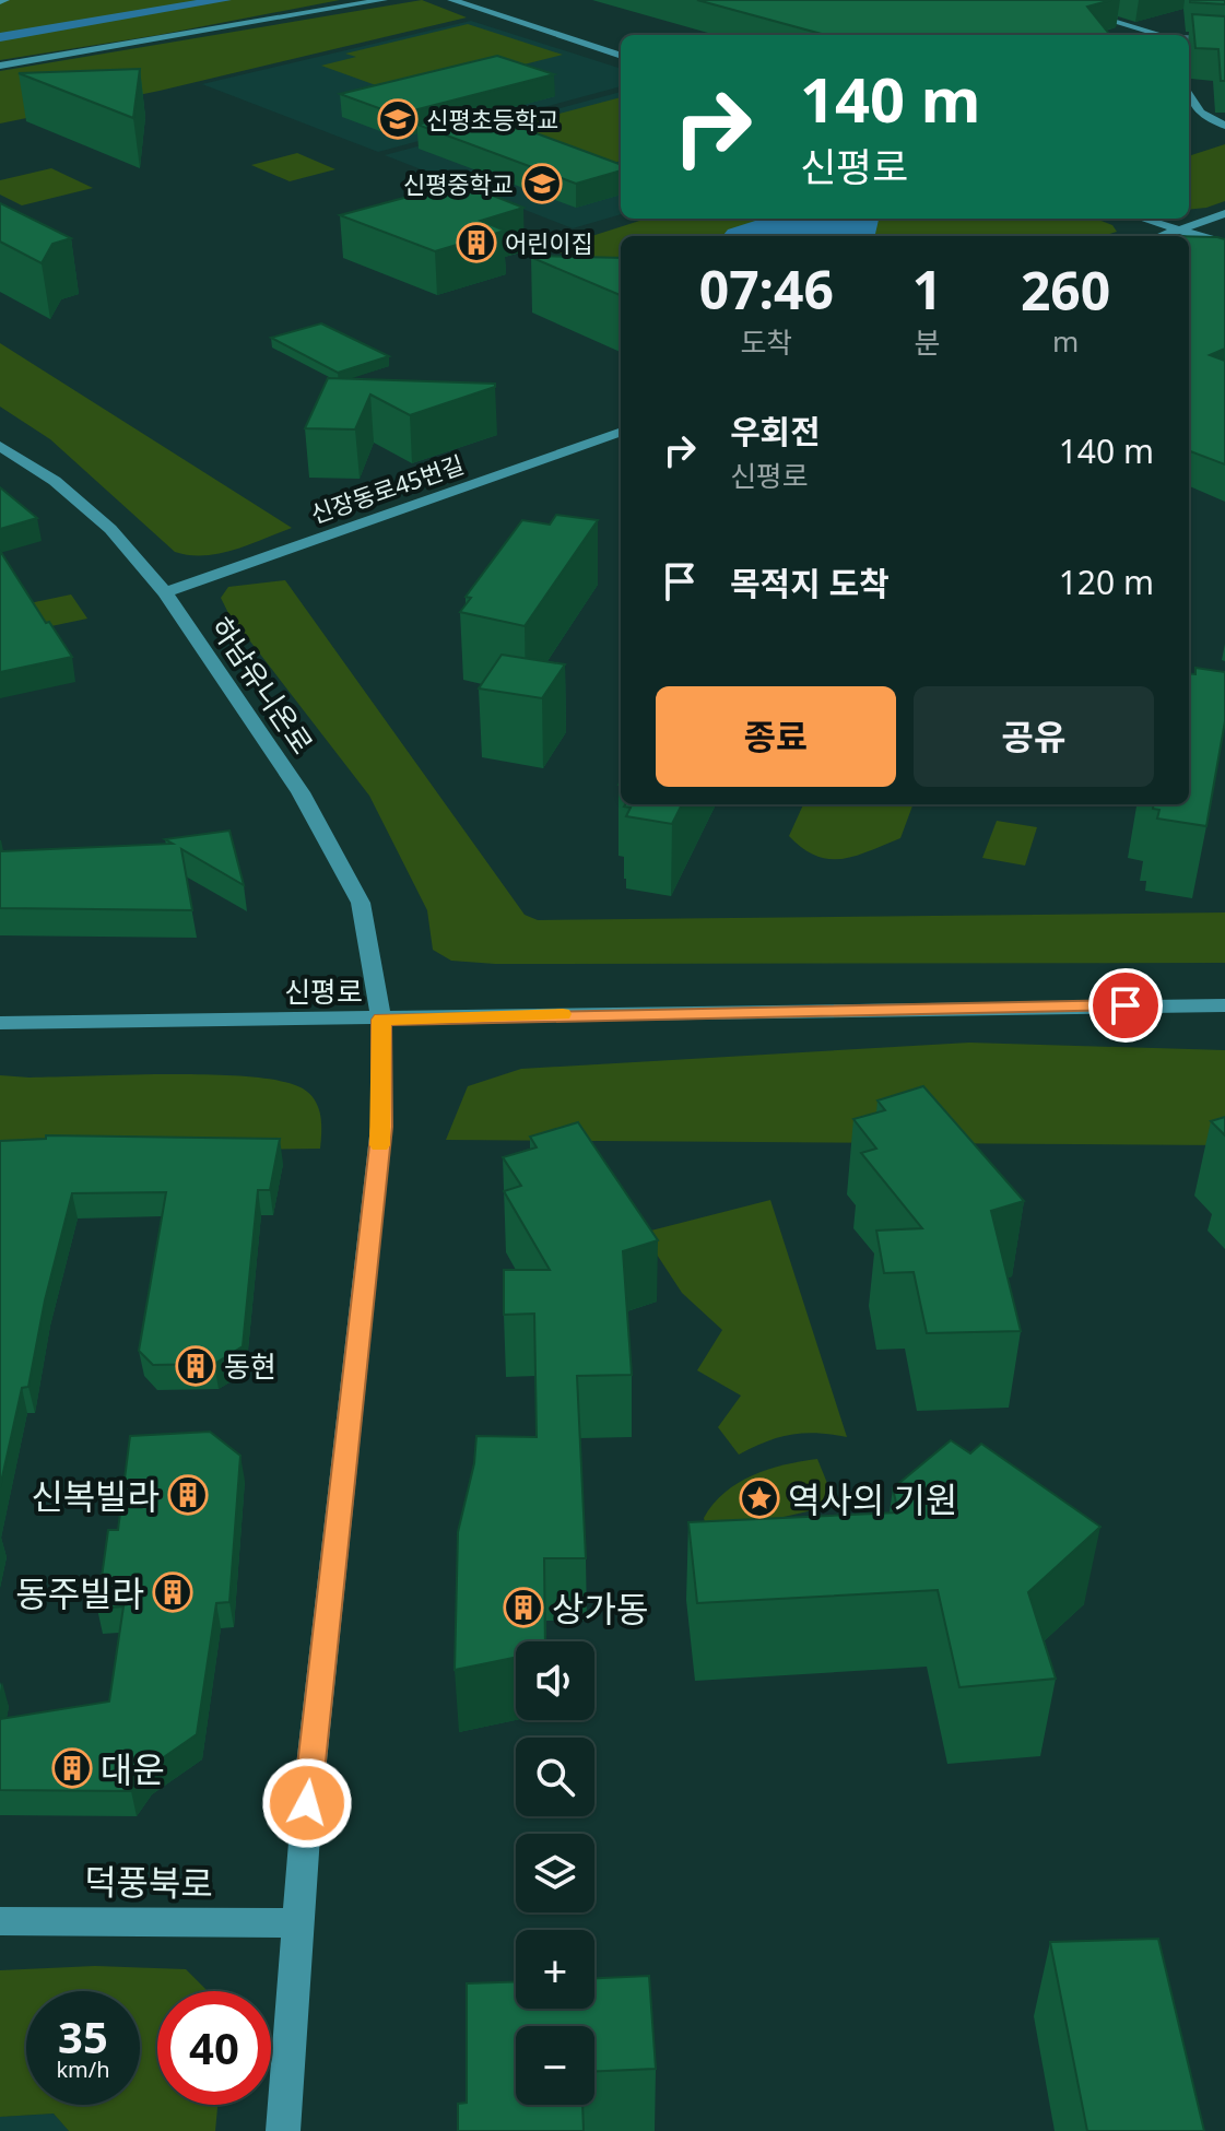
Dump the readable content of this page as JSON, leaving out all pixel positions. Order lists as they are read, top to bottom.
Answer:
{
  "streets": {
    "street": [
      "신장동로45번길",
      "하남유니온로",
      "신평로",
      "덕풍북로"
    ]
  },
  "crossings": [
    ["신장동로45번길", "하남유니온로"],
    ["하남유니온로", "신평로"],
    ["하남유니온로", "덕풍북로"]
  ],
  "places": {
    "school or university": ["신평초등학교", "신평중학교"],
    "building": [
      "어린이집",
      "동현",
      "신복빌라",
      "동주빌라",
      "상가동",
      "대운"
    ],
    "place": ["역사의 기원"]
  },
  "page": {
    "turn": ["140 m", "신평로"],
    "eta": [
      "07:46",
      "도착",
      "1",
      "분",
      "260",
      "m"
    ],
    "list": [
      {
        "name": "우회전",
        "note": "신평로",
        "value": "140 m"
      },
      {
        "name": "목적지 도착",
        "value": "120 m"
      }
    ],
    "buttons": ["종료", "공유"],
    "map_buttons": ["+", "−"],
    "speed": "35 km/h",
    "limit": "40"
  }
}
